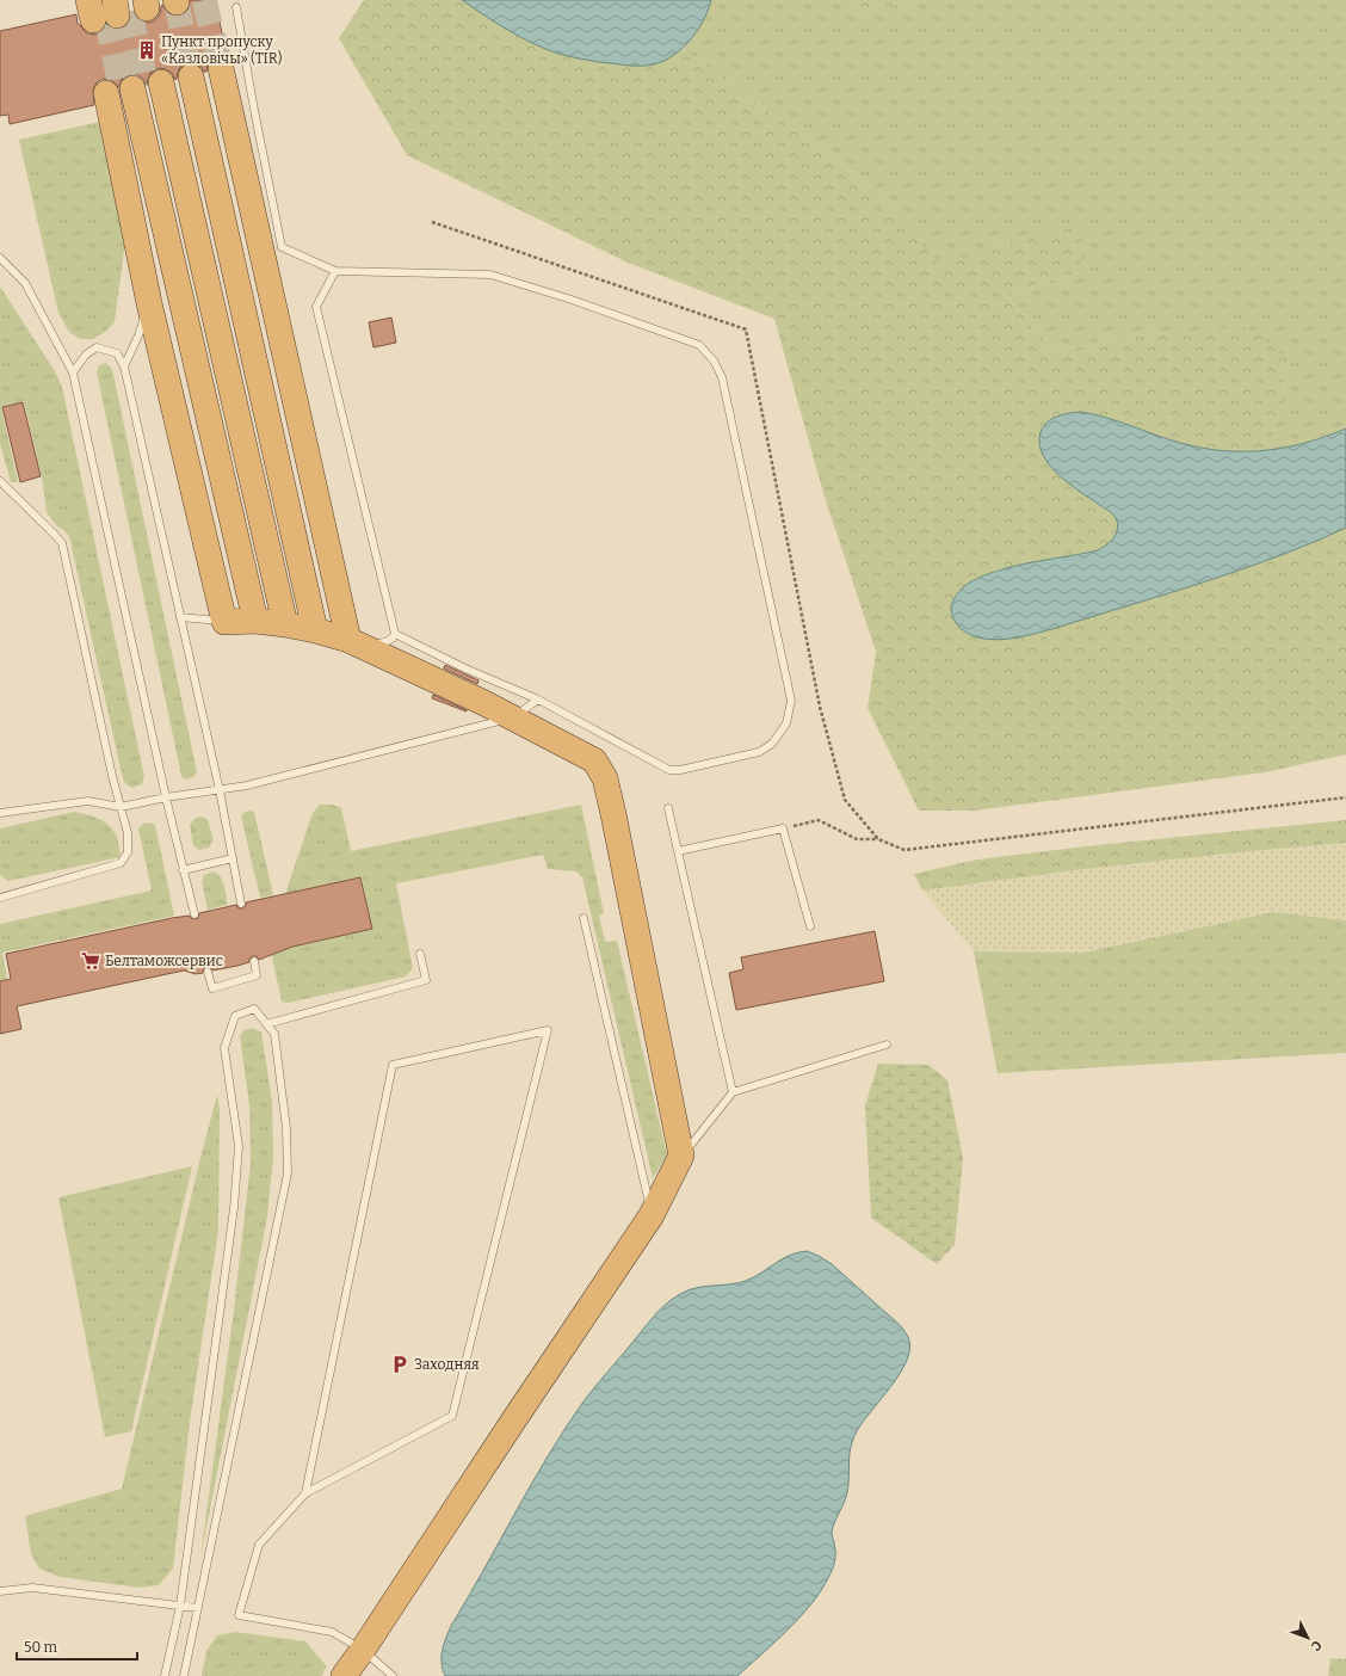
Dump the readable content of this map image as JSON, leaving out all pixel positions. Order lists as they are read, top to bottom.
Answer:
{
  "places": {
    "building": ["Пункт пропуску «Казловічы» (TIR)"],
    "supermarket": ["Белтаможсервис"],
    "parking": ["Заходняя"]
  },
  "scale_bar": "50 m",
  "north": "bottom right"
}
